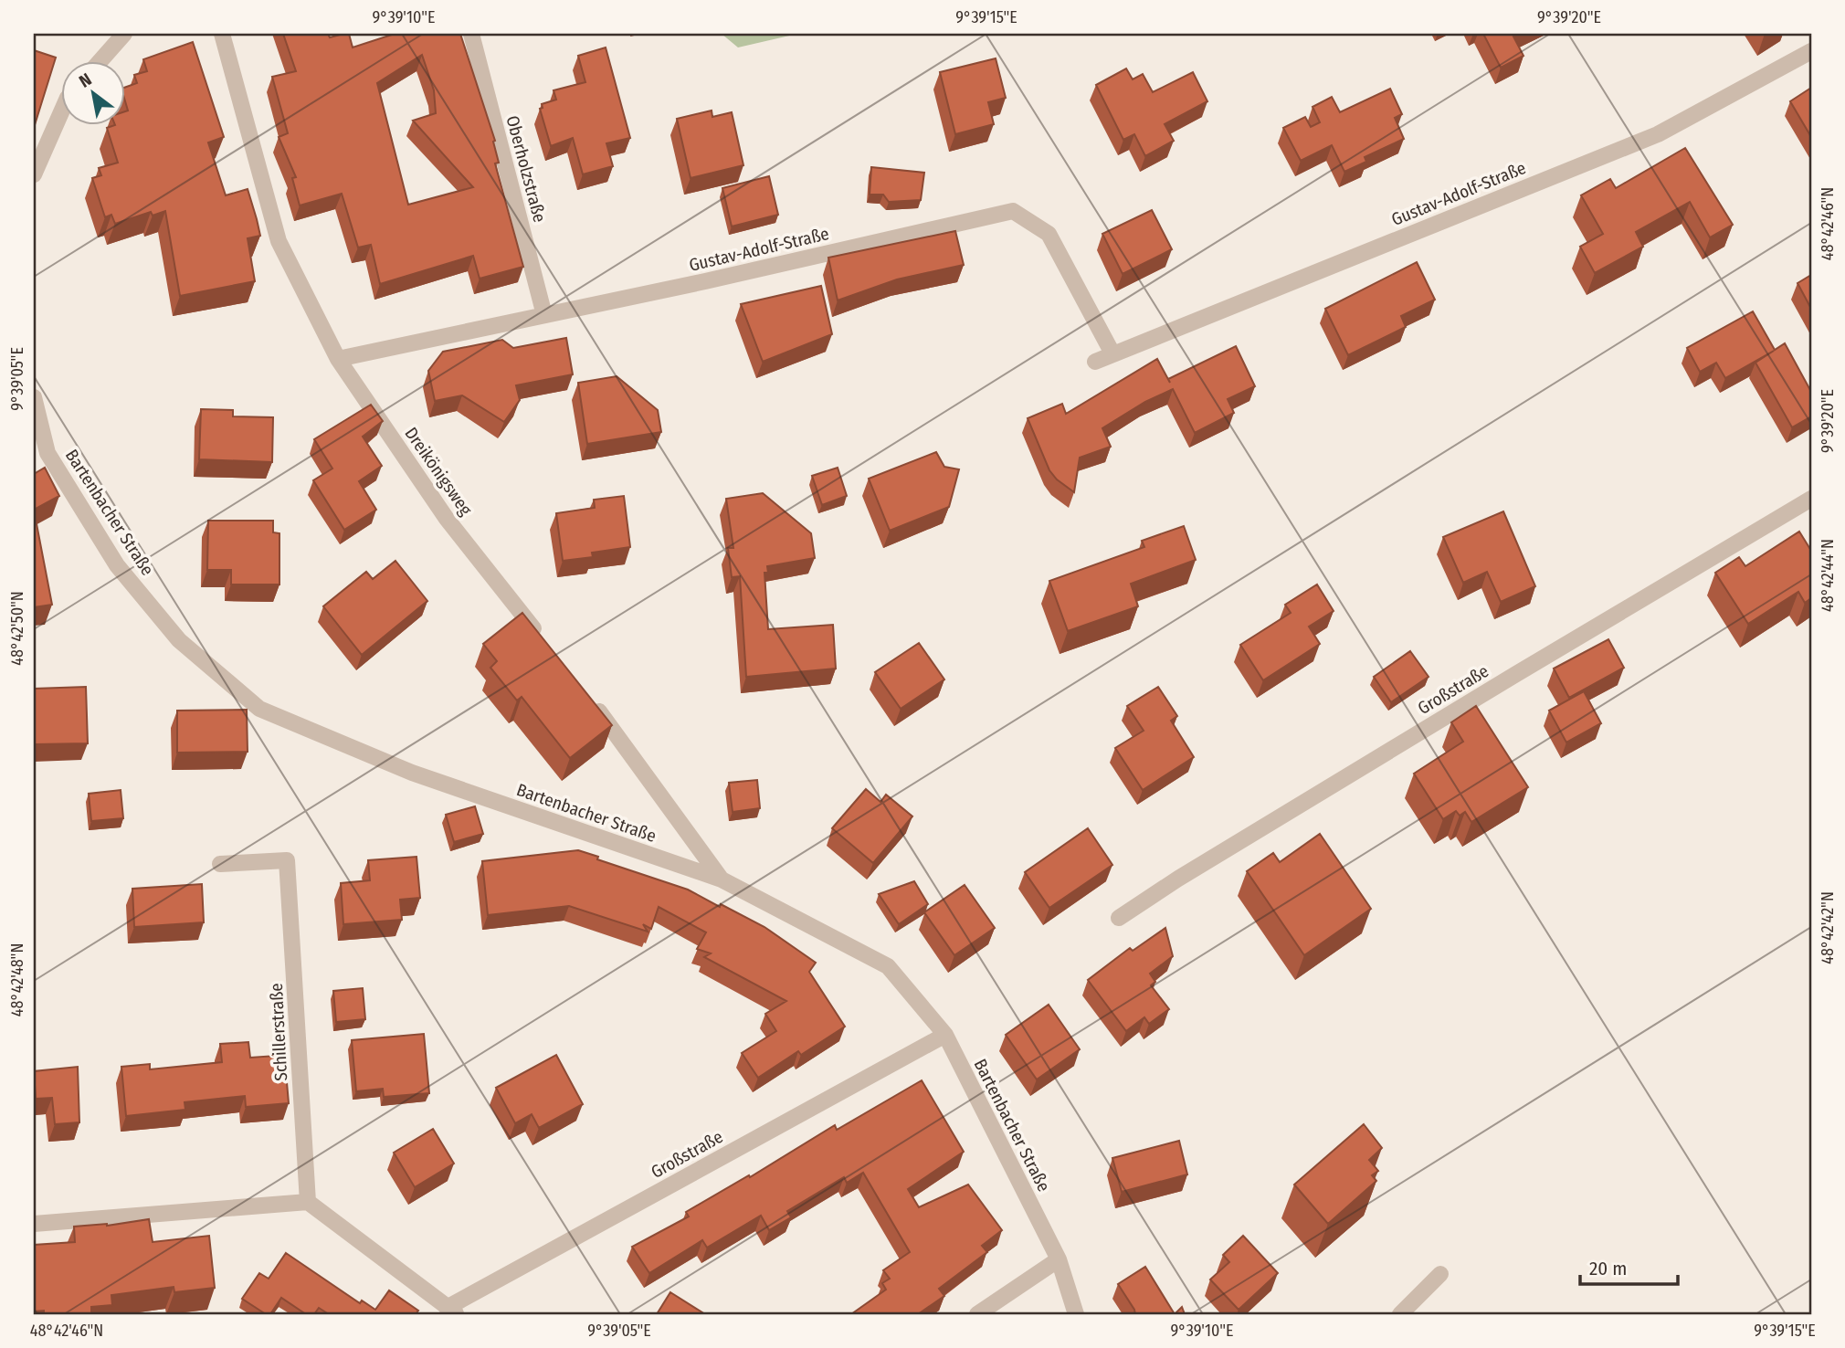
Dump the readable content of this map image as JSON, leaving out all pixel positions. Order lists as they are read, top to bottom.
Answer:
{
  "streets": {
    "street": [
      "Oberholzstraße",
      "Gustav-Adolf-Straße",
      "Dreikönigsweg",
      "Bartenbacher Straße",
      "Großstraße",
      "Schillerstraße"
    ]
  },
  "crossings": [
    ["Oberholzstraße", "Gustav-Adolf-Straße"],
    ["Gustav-Adolf-Straße", "Dreikönigsweg"],
    ["Bartenbacher Straße", "Großstraße"]
  ],
  "scale_bar": "20 m",
  "north": "top left",
  "coordinates": [
    "9°39'10\"E",
    "9°39'15\"E",
    "9°39'20\"E",
    "48°42'46\"N",
    "9°39'05\"E",
    "48°42'44\"N",
    "48°42'50\"N",
    "48°42'42\"N",
    "48°42'48\"N"
  ]
}
